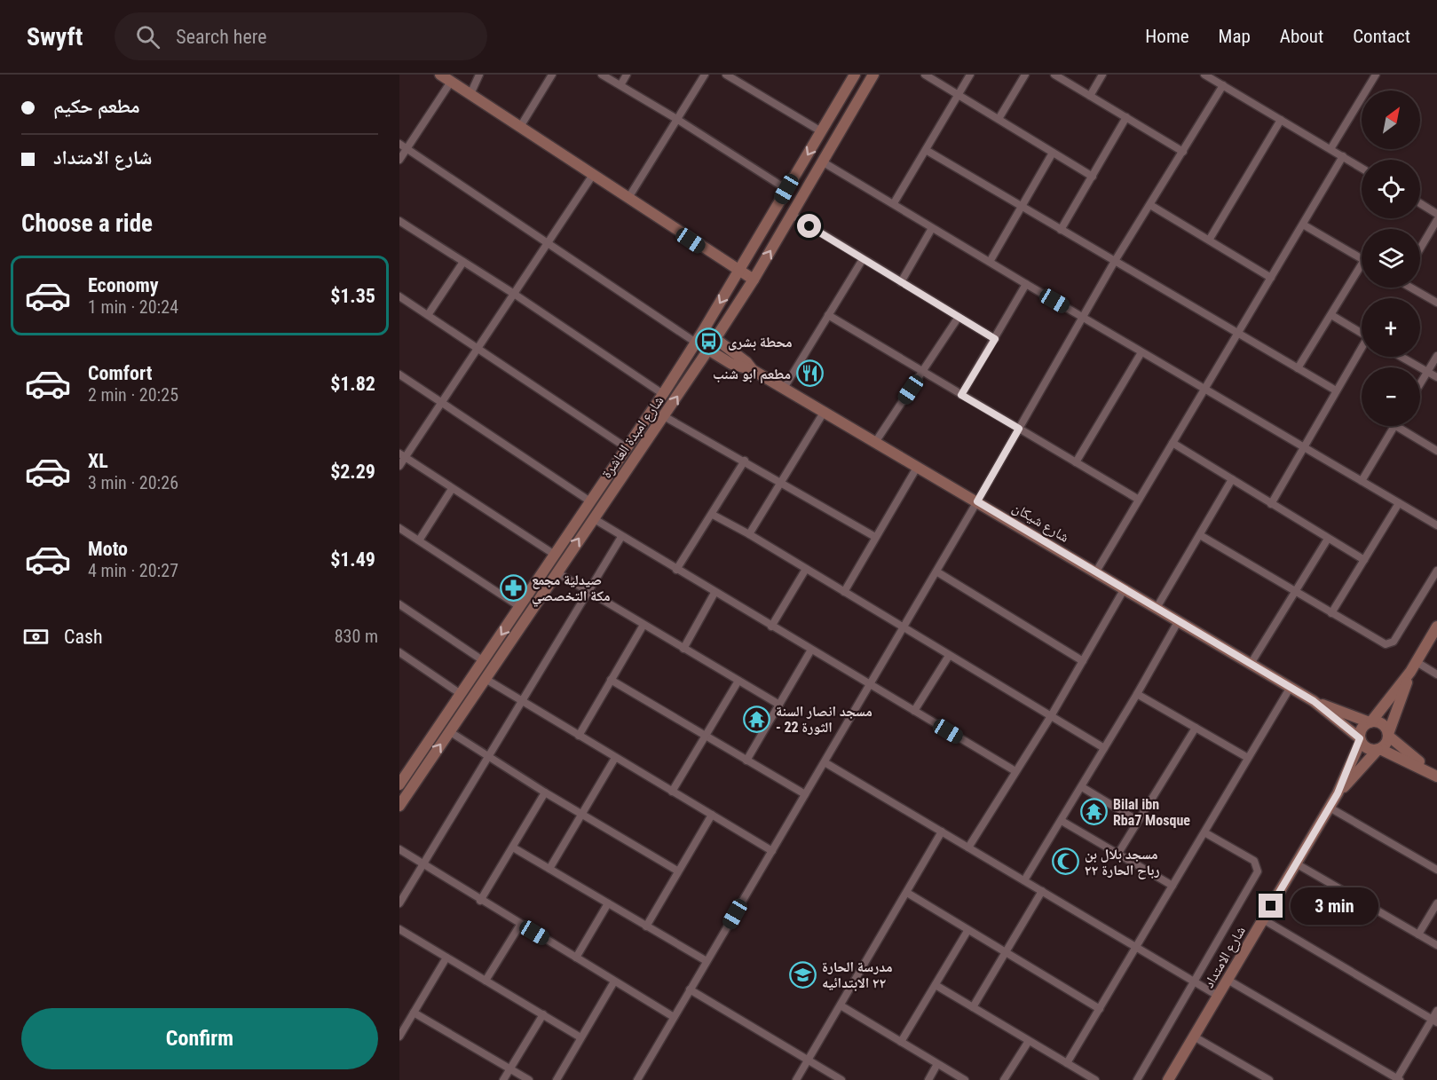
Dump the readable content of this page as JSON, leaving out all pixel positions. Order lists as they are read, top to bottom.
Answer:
{
  "streets": {
    "street": ["شارع امبدة العاشرة", "شارع شيكان", "شارع الامتداد"]
  },
  "crossings": [
    ["شارع امبدة العاشرة", "شارع شيكان"],
    ["شارع شيكان", "شارع الامتداد"]
  ],
  "places": {
    "bus stop": ["محطة بشرى"],
    "restaurant": ["مطعم ابو شنب"],
    "pharmacy": ["صيدلية مجمع مكة التخصصي"],
    "temple": ["مسجد انصار السنة - الثورة 22", "Bilal ibn Rba7 Mosque"],
    "mosque": ["مسجد بلال بن رباح الحارة ٢٢"],
    "school or university": ["مدرسة الحارة ٢٢ الابتدائيه"]
  },
  "north": "top right",
  "page": {
    "header": "Swyft",
    "search": "Search here",
    "nav": [
      "Home",
      "Map",
      "About",
      "Contact"
    ],
    "banner": ["مطعم حكيم", "شارع الامتداد"],
    "map_buttons": ["+", "−"],
    "heading": "Choose a ride",
    "list": [
      {
        "name": "Economy",
        "note": "1 min · 20:24",
        "value": "$1.35"
      },
      {
        "name": "Comfort",
        "note": "2 min · 20:25",
        "value": "$1.82"
      },
      {
        "name": "XL",
        "note": "3 min · 20:26",
        "value": "$2.29"
      },
      {
        "name": "Moto",
        "note": "4 min · 20:27",
        "value": "$1.49"
      }
    ],
    "pay": ["Cash", "830 m"],
    "bubble": "3 min",
    "buttons": "Confirm"
  }
}
